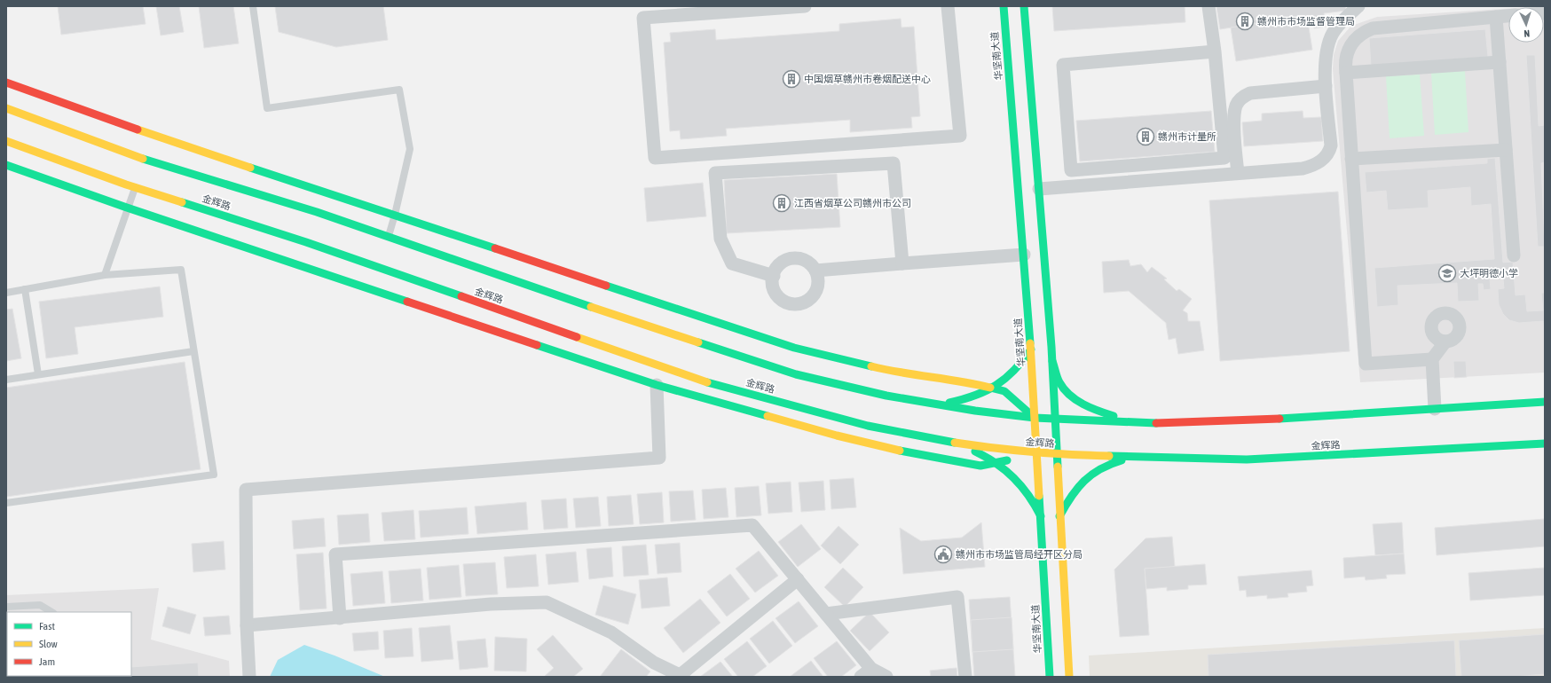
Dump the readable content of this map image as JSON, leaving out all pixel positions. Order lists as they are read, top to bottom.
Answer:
{
  "streets": {
    "main road": ["华坚南大道", "金辉路"]
  },
  "crossings": [
    ["华坚南大道", "金辉路"]
  ],
  "places": {
    "building": [
      "赣州市市场监督管理局",
      "中国烟草赣州市卷烟配送中心",
      "赣州市计量所",
      "江西省烟草公司赣州市公司"
    ],
    "school or university": ["大坪明德小学"],
    "public building": ["赣州市市场监管局经开区分局"]
  },
  "legend": ["Fast", "Slow", "Jam"],
  "north": "bottom"
}
